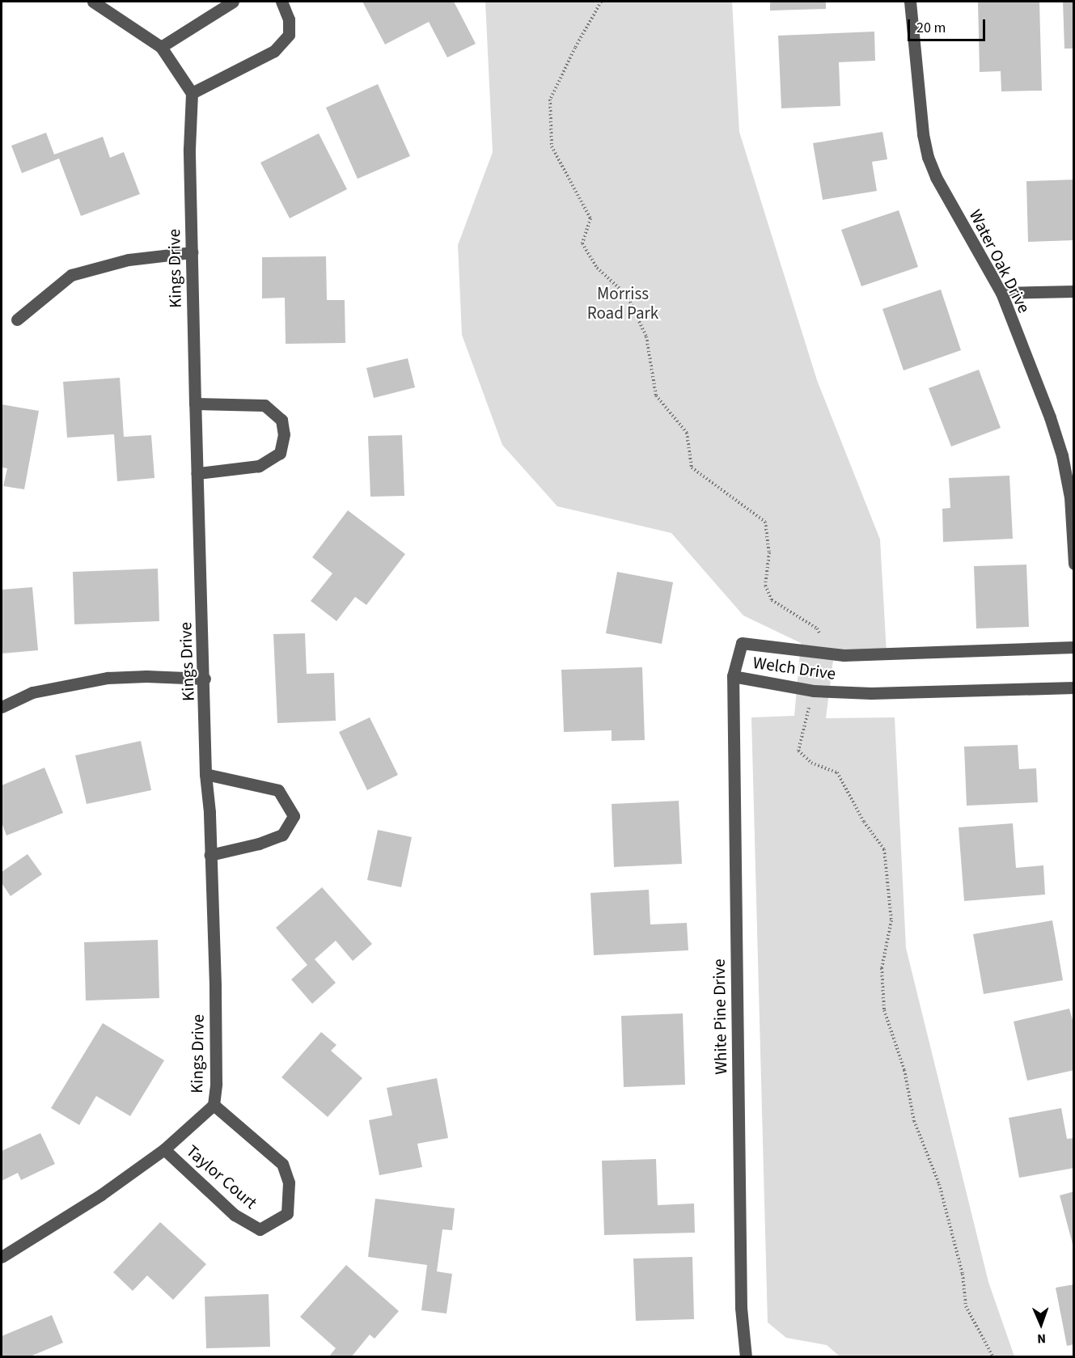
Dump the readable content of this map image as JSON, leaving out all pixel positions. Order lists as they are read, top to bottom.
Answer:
{
  "streets": {
    "street": [
      "Water Oak Drive",
      "Kings Drive",
      "Welch Drive",
      "White Pine Drive",
      "Taylor Court"
    ]
  },
  "crossings": [
    ["Kings Drive", "Taylor Court"],
    ["Welch Drive", "White Pine Drive"]
  ],
  "parks": ["Morriss Road Park"],
  "scale_bar": "20 m",
  "north": "bottom"
}
